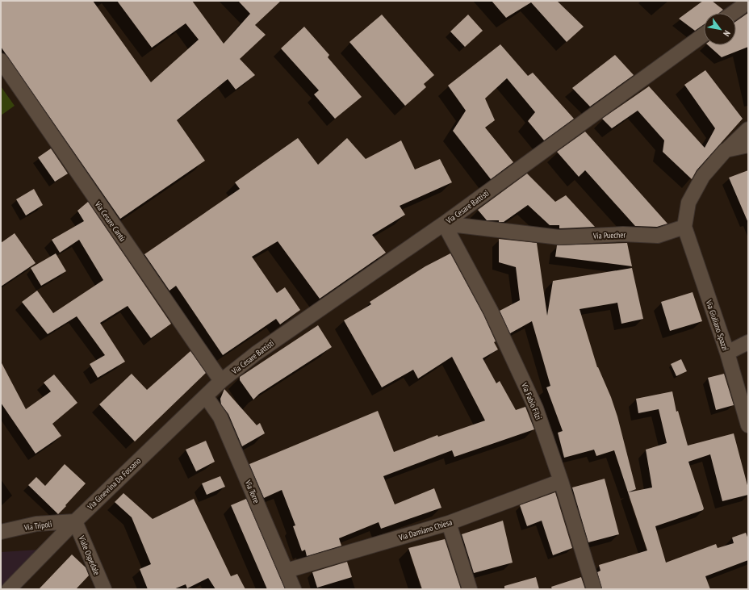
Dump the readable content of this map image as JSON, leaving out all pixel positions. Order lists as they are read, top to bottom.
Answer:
{
  "streets": {
    "street": [
      "Via Cesare Battisti",
      "Via Cesare Cantù",
      "Via Puecher",
      "Via Giuliano Spazzi",
      "Via Fabio Filzi",
      "Via Ginevrina Da Fossano",
      "Via Torre",
      "Via Tripoli",
      "Via Damiano Chiesa",
      "Viale Ospedale"
    ]
  },
  "crossings": [
    ["Via Cesare Battisti", "Via Cesare Cantù"],
    ["Via Cesare Battisti", "Via Puecher"],
    ["Via Cesare Battisti", "Via Fabio Filzi"],
    ["Via Cesare Battisti", "Via Ginevrina Da Fossano"],
    ["Via Cesare Cantù", "Via Ginevrina Da Fossano"],
    ["Via Puecher", "Via Giuliano Spazzi"],
    ["Via Puecher", "Via Fabio Filzi"],
    ["Via Fabio Filzi", "Via Damiano Chiesa"],
    ["Via Ginevrina Da Fossano", "Via Torre"],
    ["Via Ginevrina Da Fossano", "Via Tripoli"],
    ["Via Ginevrina Da Fossano", "Viale Ospedale"],
    ["Via Torre", "Via Damiano Chiesa"],
    ["Via Tripoli", "Viale Ospedale"]
  ],
  "north": "bottom right"
}
